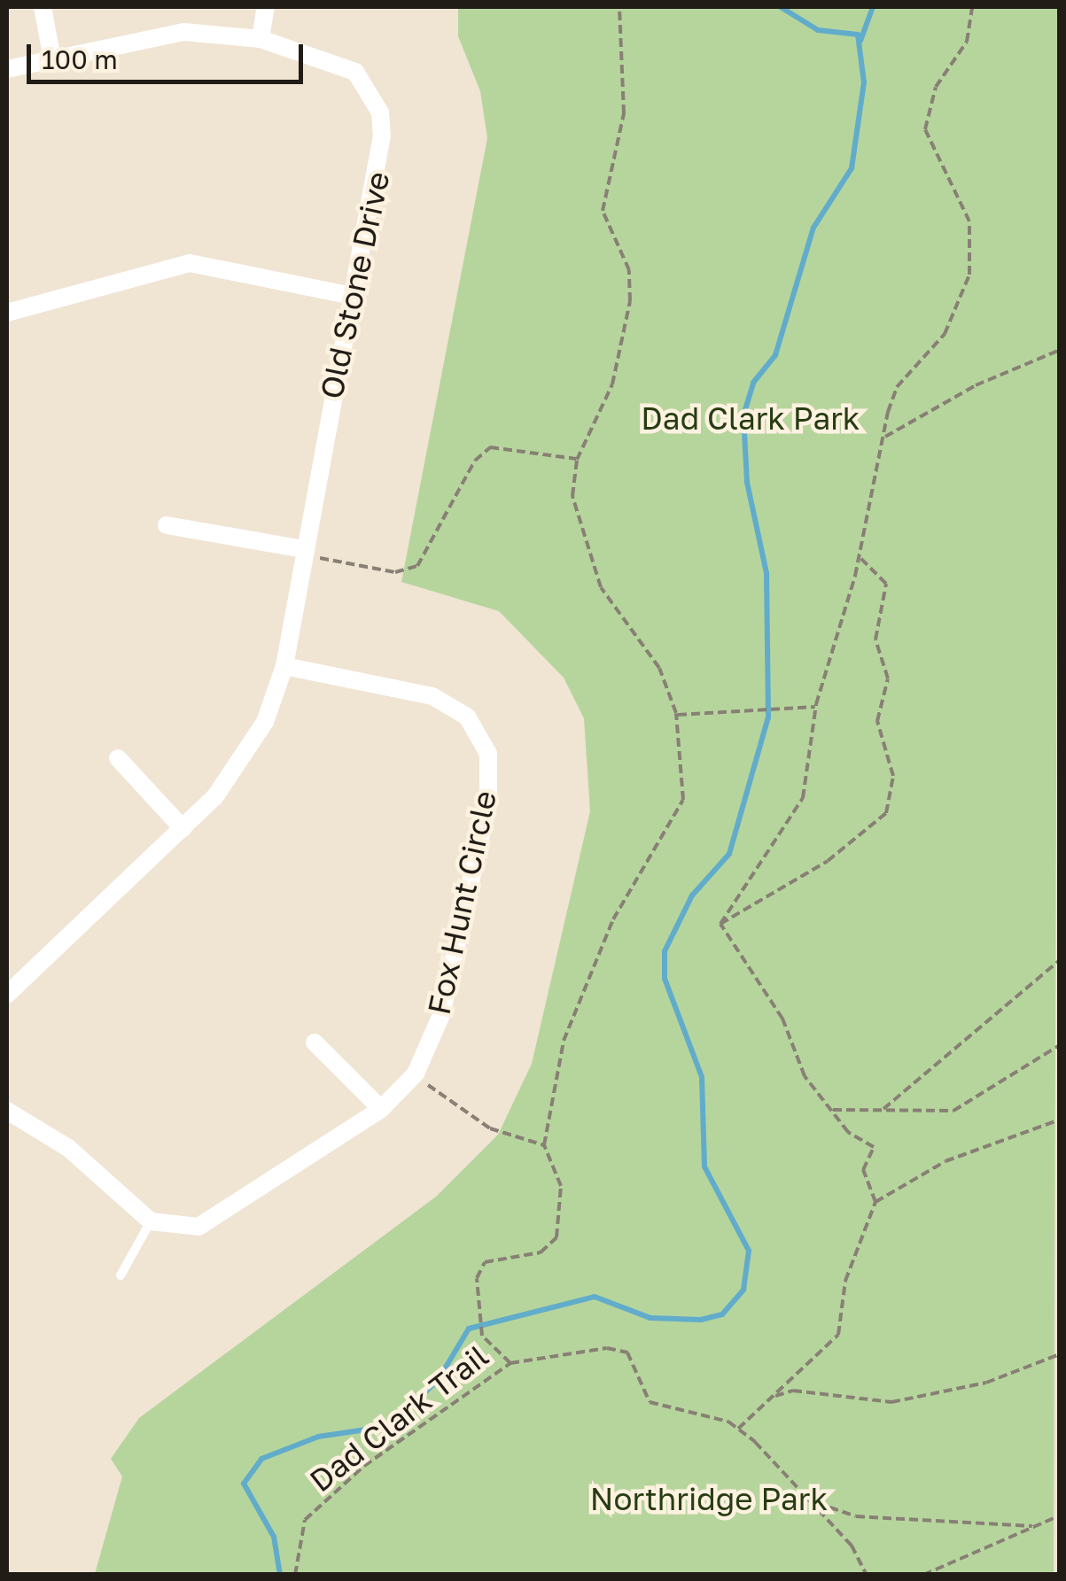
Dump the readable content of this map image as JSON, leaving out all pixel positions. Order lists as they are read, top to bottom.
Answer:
{
  "streets": {
    "street": ["Old Stone Drive", "Fox Hunt Circle"],
    "path": ["Dad Clark Trail"]
  },
  "crossings": [
    ["Old Stone Drive", "Fox Hunt Circle"]
  ],
  "parks": ["Dad Clark Park", "Northridge Park"],
  "scale_bar": "100 m"
}
